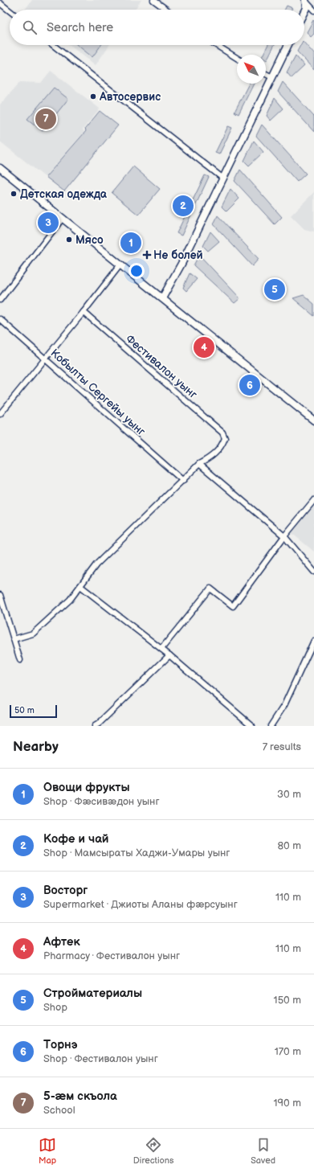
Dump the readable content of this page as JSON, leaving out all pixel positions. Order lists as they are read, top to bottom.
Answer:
{
  "streets": {
    "street": ["Фестивалон уынг", "Кобылты Сергейы уынг"]
  },
  "places": {
    "other": ["Автосервис", "Детская одежда", "Мясо"],
    "health": ["Не болей"]
  },
  "scale_bar": "50 m",
  "north": "top left",
  "page": {
    "search": "Search here",
    "pins": [
      "7",
      "2",
      "3",
      "1",
      "5",
      "4",
      "6"
    ],
    "scale": "50 m",
    "heading": ["Nearby", "7 results"],
    "list": [
      {
        "mark": "1",
        "name": "Овощи фрукты",
        "note": "Shop · Фæсивæдон уынг",
        "value": "30 m"
      },
      {
        "mark": "2",
        "name": "Кофе и чай",
        "note": "Shop · Мамсыраты Хаджи-Умары уынг",
        "value": "80 m"
      },
      {
        "mark": "3",
        "name": "Восторг",
        "note": "Supermarket · Джиоты Аланы фæрсуынг",
        "value": "110 m"
      },
      {
        "mark": "4",
        "name": "Афтек",
        "note": "Pharmacy · Фестивалон уынг",
        "value": "110 m"
      },
      {
        "mark": "5",
        "name": "Стройматериалы",
        "note": "Shop",
        "value": "150 m"
      },
      {
        "mark": "6",
        "name": "Торнэ",
        "note": "Shop · Фестивалон уынг",
        "value": "170 m"
      },
      {
        "mark": "7",
        "name": "5-æм скъола",
        "note": "School",
        "value": "190 m"
      }
    ],
    "nav": ["Map", "Directions", "Saved"]
  }
}
